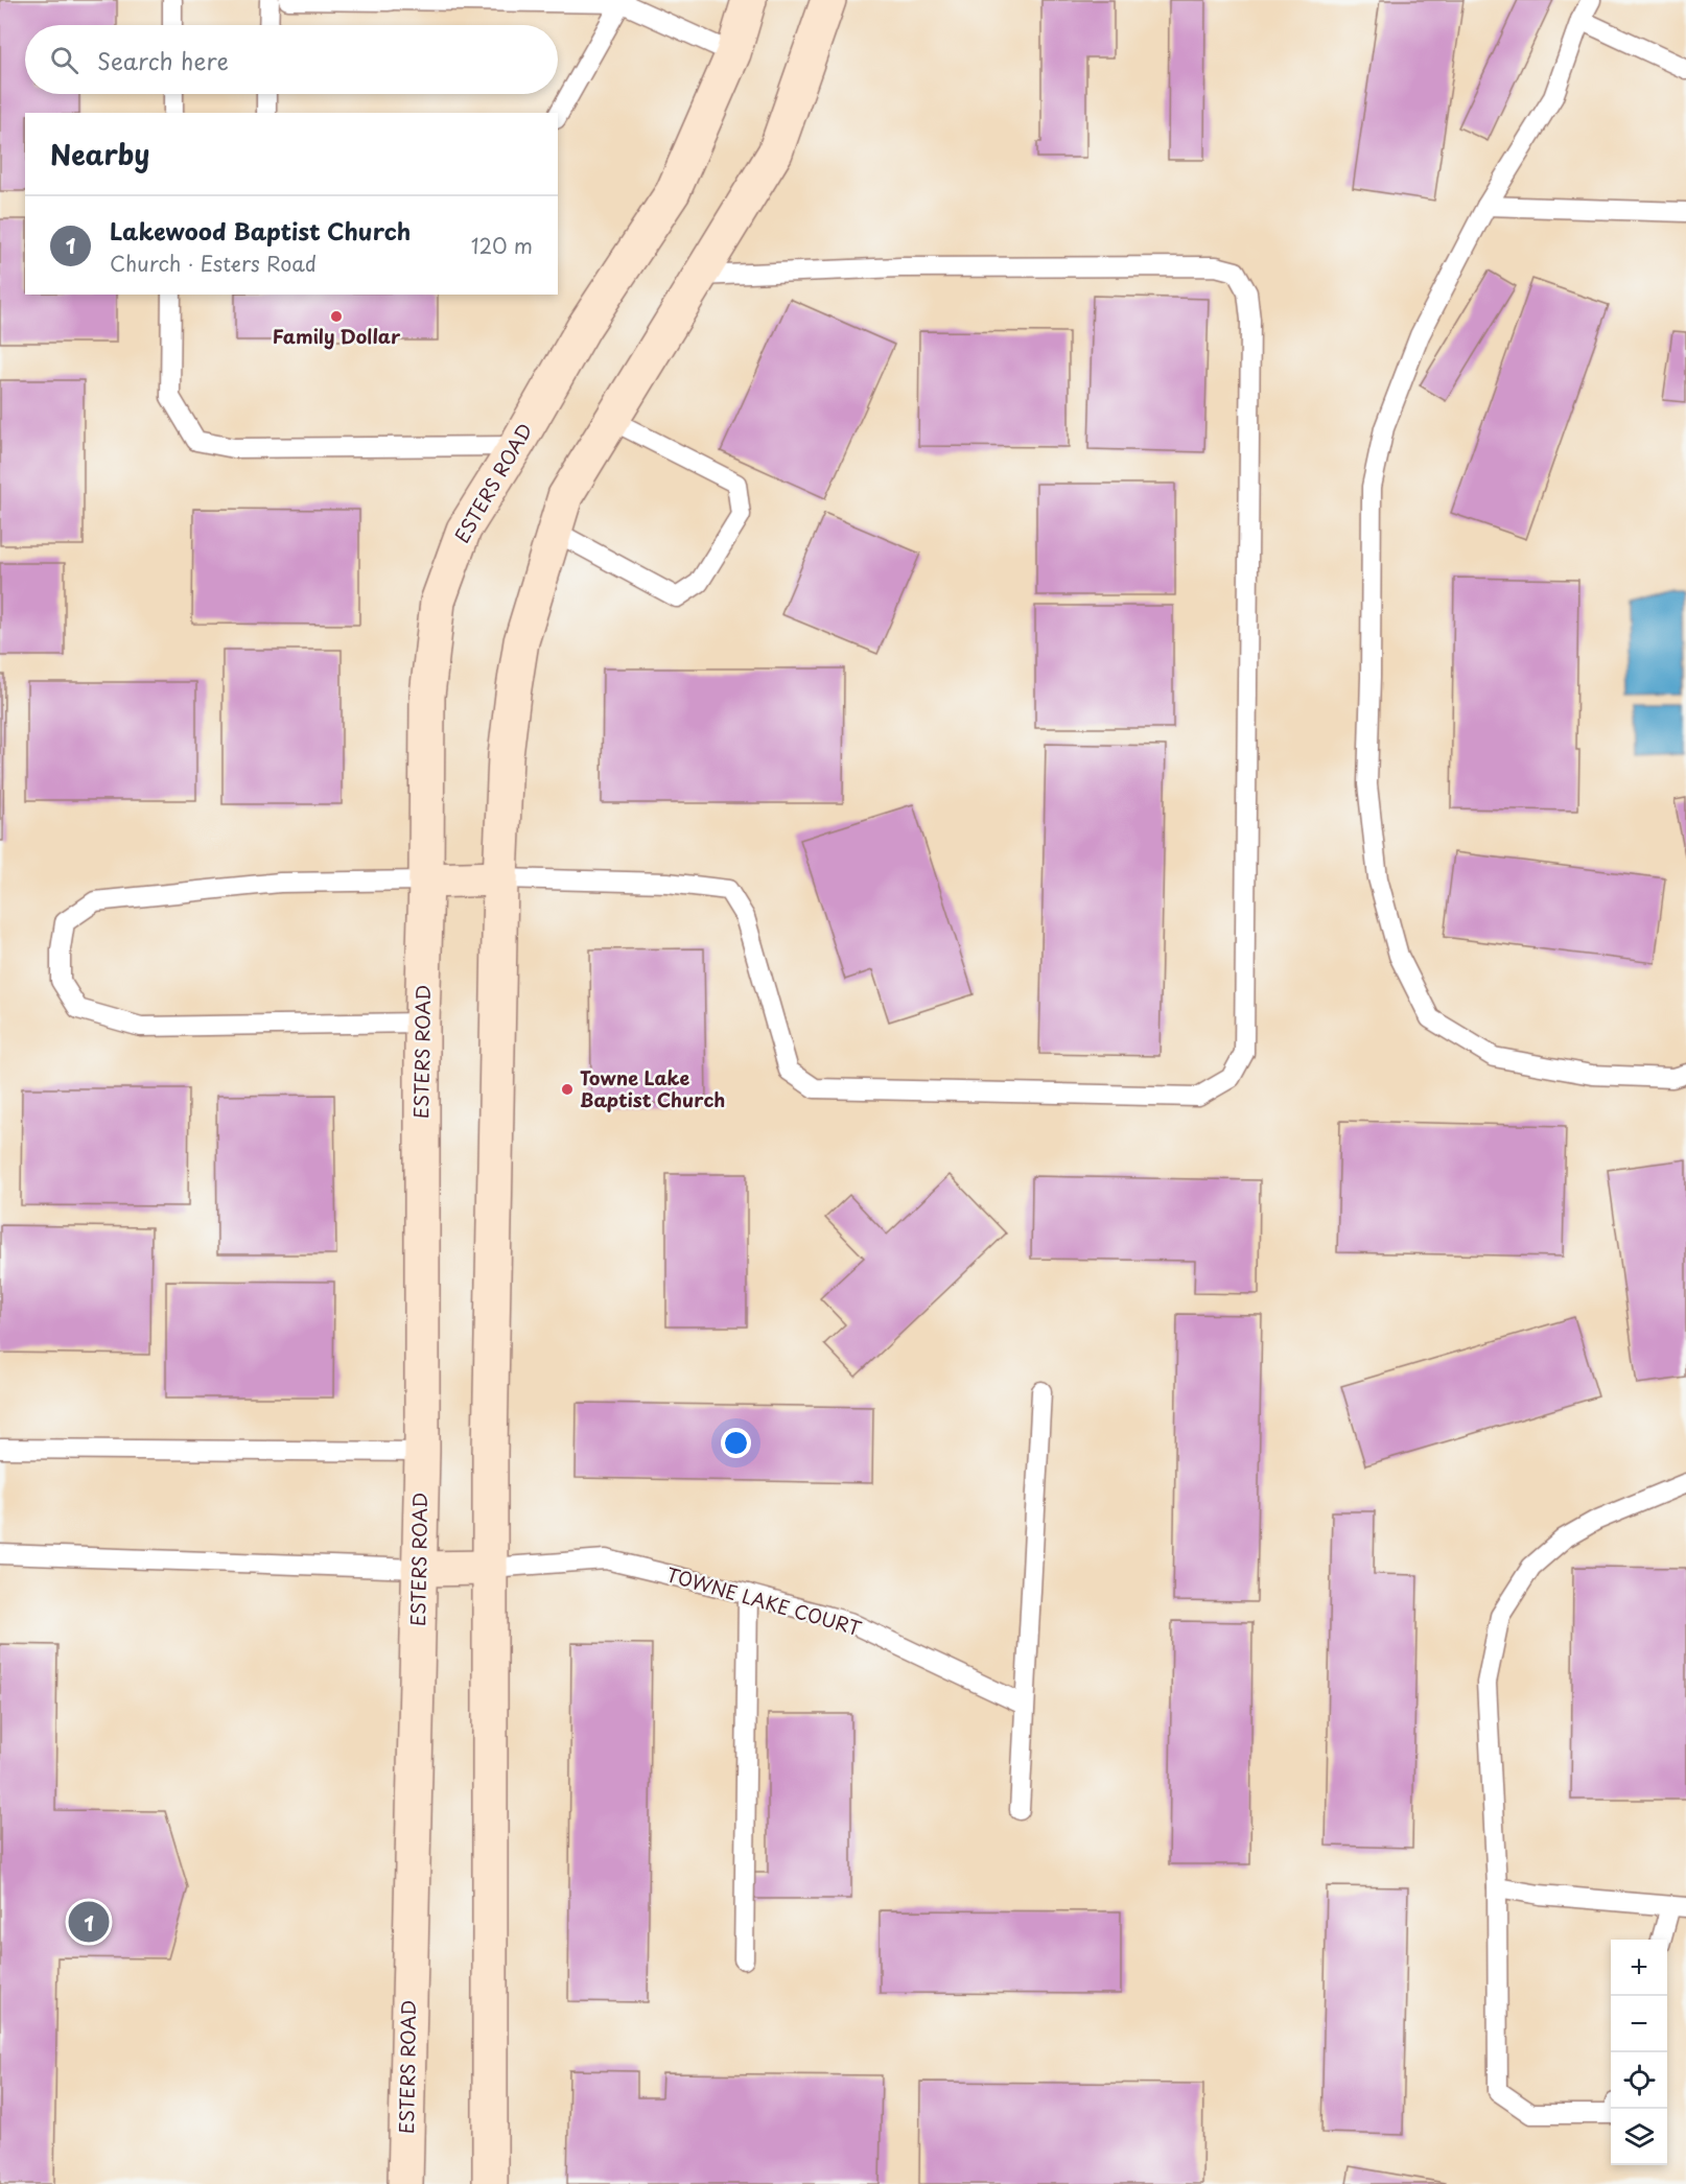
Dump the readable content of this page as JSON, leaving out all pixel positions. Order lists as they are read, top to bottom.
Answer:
{
  "streets": {
    "main road": ["ESTERS ROAD"],
    "lane": ["TOWNE LAKE COURT"]
  },
  "places": ["Family Dollar", "Towne Lake Baptist Church"],
  "page": {
    "search": "Search here",
    "heading": "Nearby",
    "list": [
      {
        "mark": "1",
        "name": "Lakewood Baptist Church",
        "note": "Church · Esters Road",
        "value": "120 m"
      }
    ],
    "pins": "1",
    "map_buttons": ["+", "−"]
  }
}
